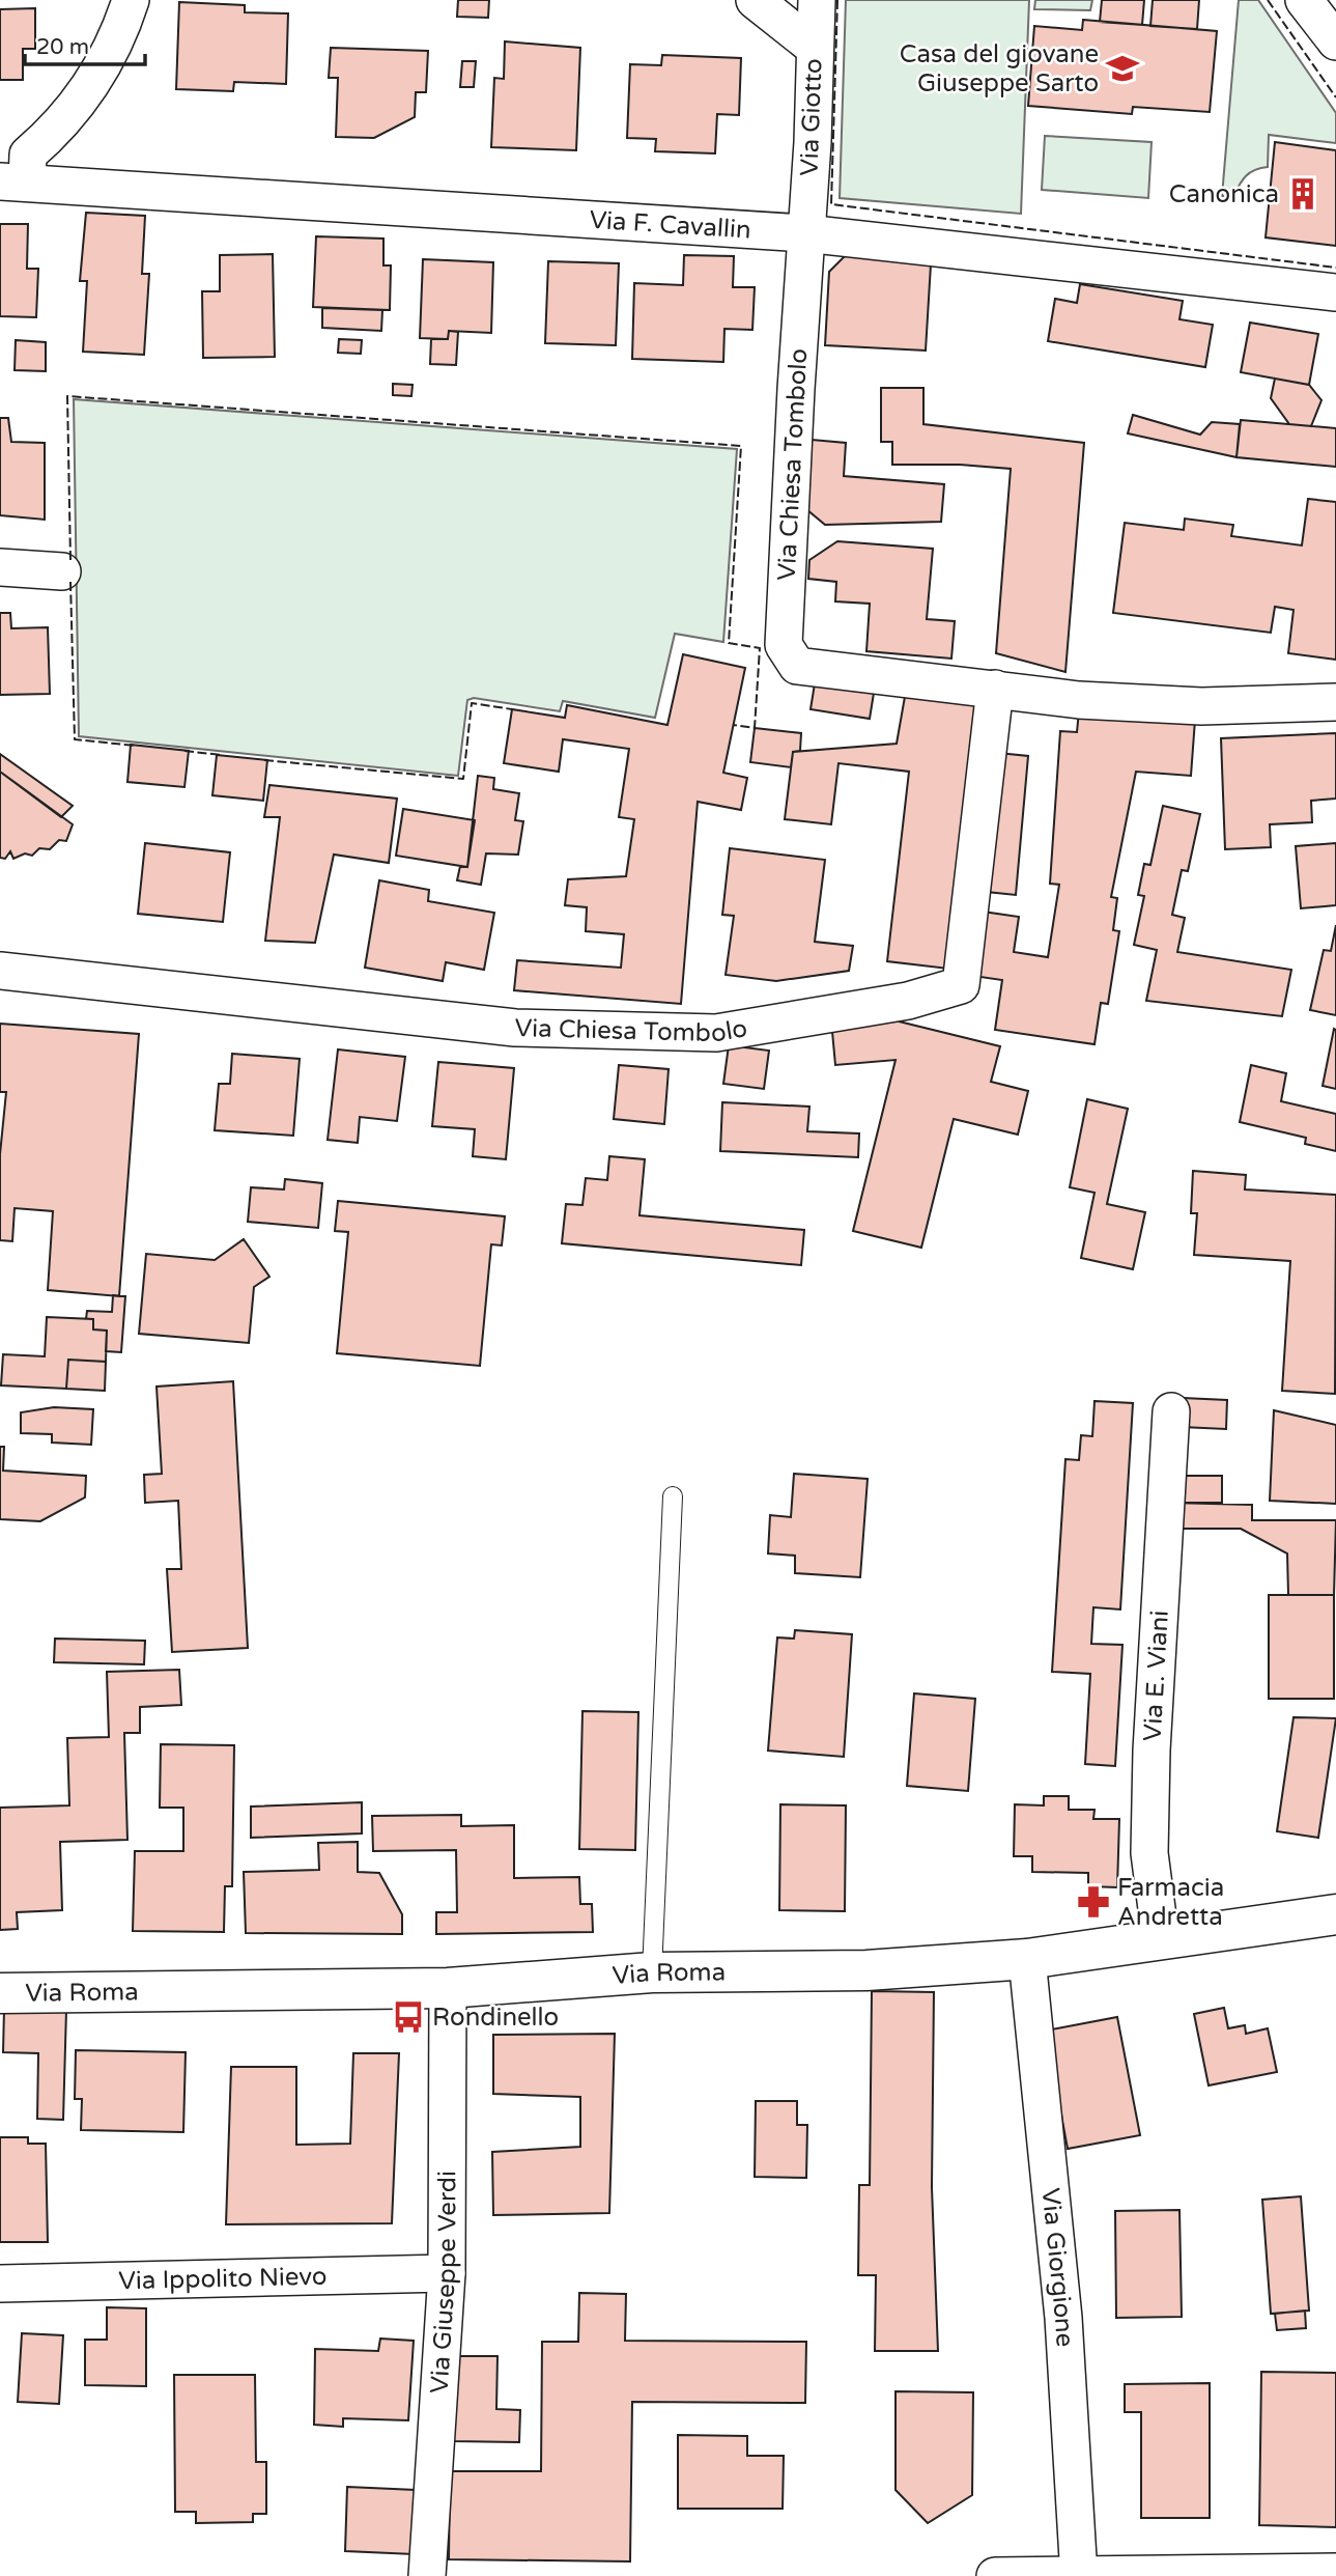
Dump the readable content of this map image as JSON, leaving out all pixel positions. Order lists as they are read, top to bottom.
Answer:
{
  "streets": {
    "main road": ["Via Roma"],
    "street": [
      "Via Giotto",
      "Via F. Cavallin",
      "Via Chiesa Tombolo",
      "Via E. Viani",
      "Via Giorgione",
      "Via Ippolito Nievo",
      "Via Giuseppe Verdi"
    ]
  },
  "crossings": [
    ["Via Giotto", "Via F. Cavallin"],
    ["Via Giotto", "Via Chiesa Tombolo"],
    ["Via F. Cavallin", "Via Chiesa Tombolo"],
    ["Via E. Viani", "Via Roma"],
    ["Via Roma", "Via Giorgione"],
    ["Via Roma", "Via Giuseppe Verdi"],
    ["Via Ippolito Nievo", "Via Giuseppe Verdi"]
  ],
  "places": {
    "school or university": ["Casa del giovane Giuseppe Sarto"],
    "building": ["Canonica"],
    "pharmacy": ["Farmacia Andretta"],
    "bus stop": ["Rondinello"]
  },
  "scale_bar": "20 m"
}
